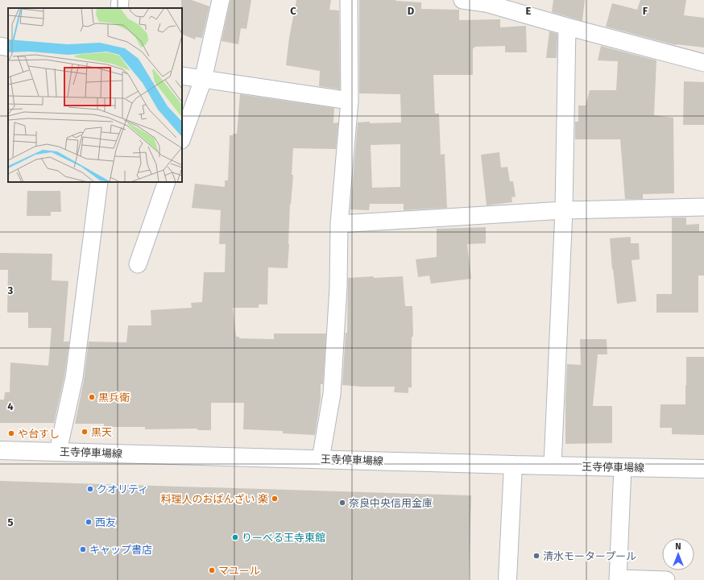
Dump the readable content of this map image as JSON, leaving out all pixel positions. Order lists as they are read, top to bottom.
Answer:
{
  "streets": {
    "main road": ["王寺停車場線"]
  },
  "places": [
    "黒兵衛",
    "黒天",
    "や台すし",
    "クオリティ",
    "料理人のおばんざい 楽",
    "奈良中央信用金庫",
    "西友",
    "りーべる王寺東館",
    "キャップ書店",
    "清水モータープール",
    "マユール"
  ],
  "north": "top",
  "grid": {
    "columns": [
      "C",
      "D",
      "E",
      "F"
    ],
    "rows": ["3", "4", "5"]
  }
}
